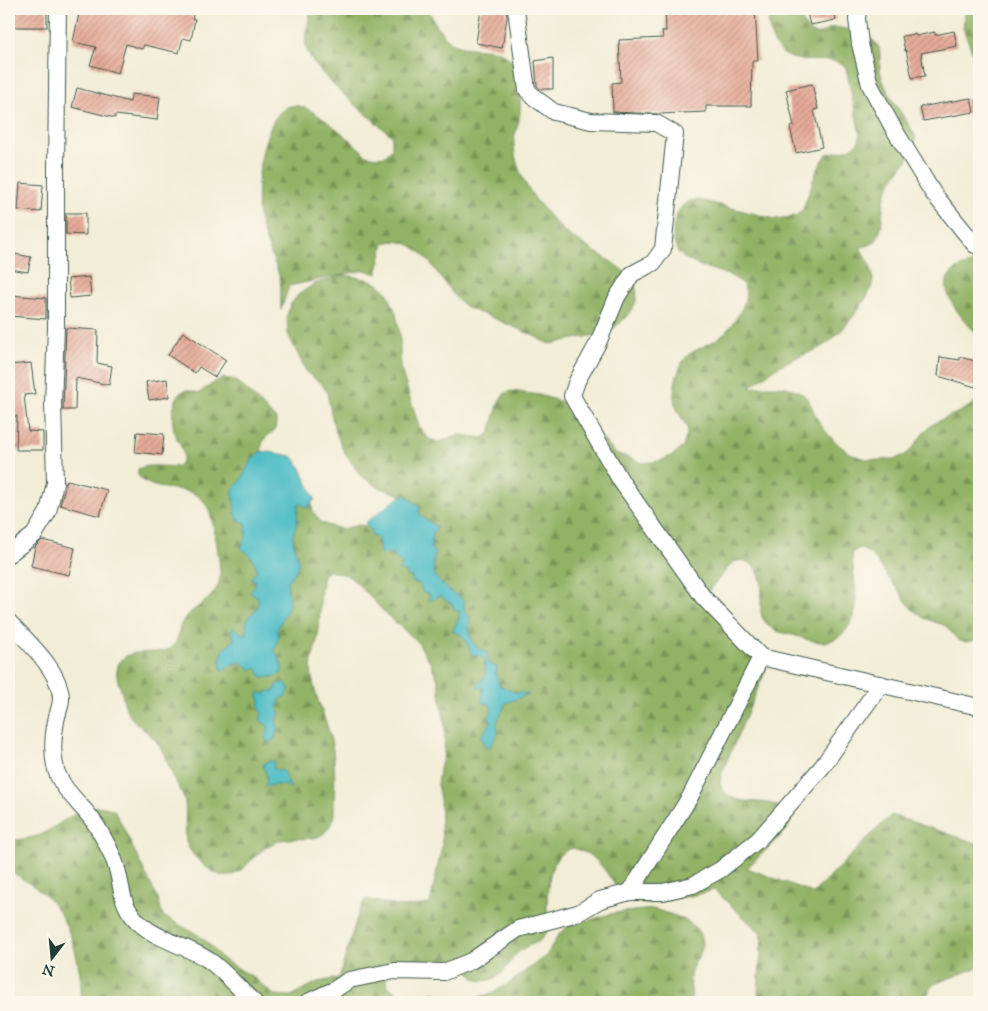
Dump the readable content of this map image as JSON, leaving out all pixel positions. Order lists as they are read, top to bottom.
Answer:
{
  "north": "bottom"
}
